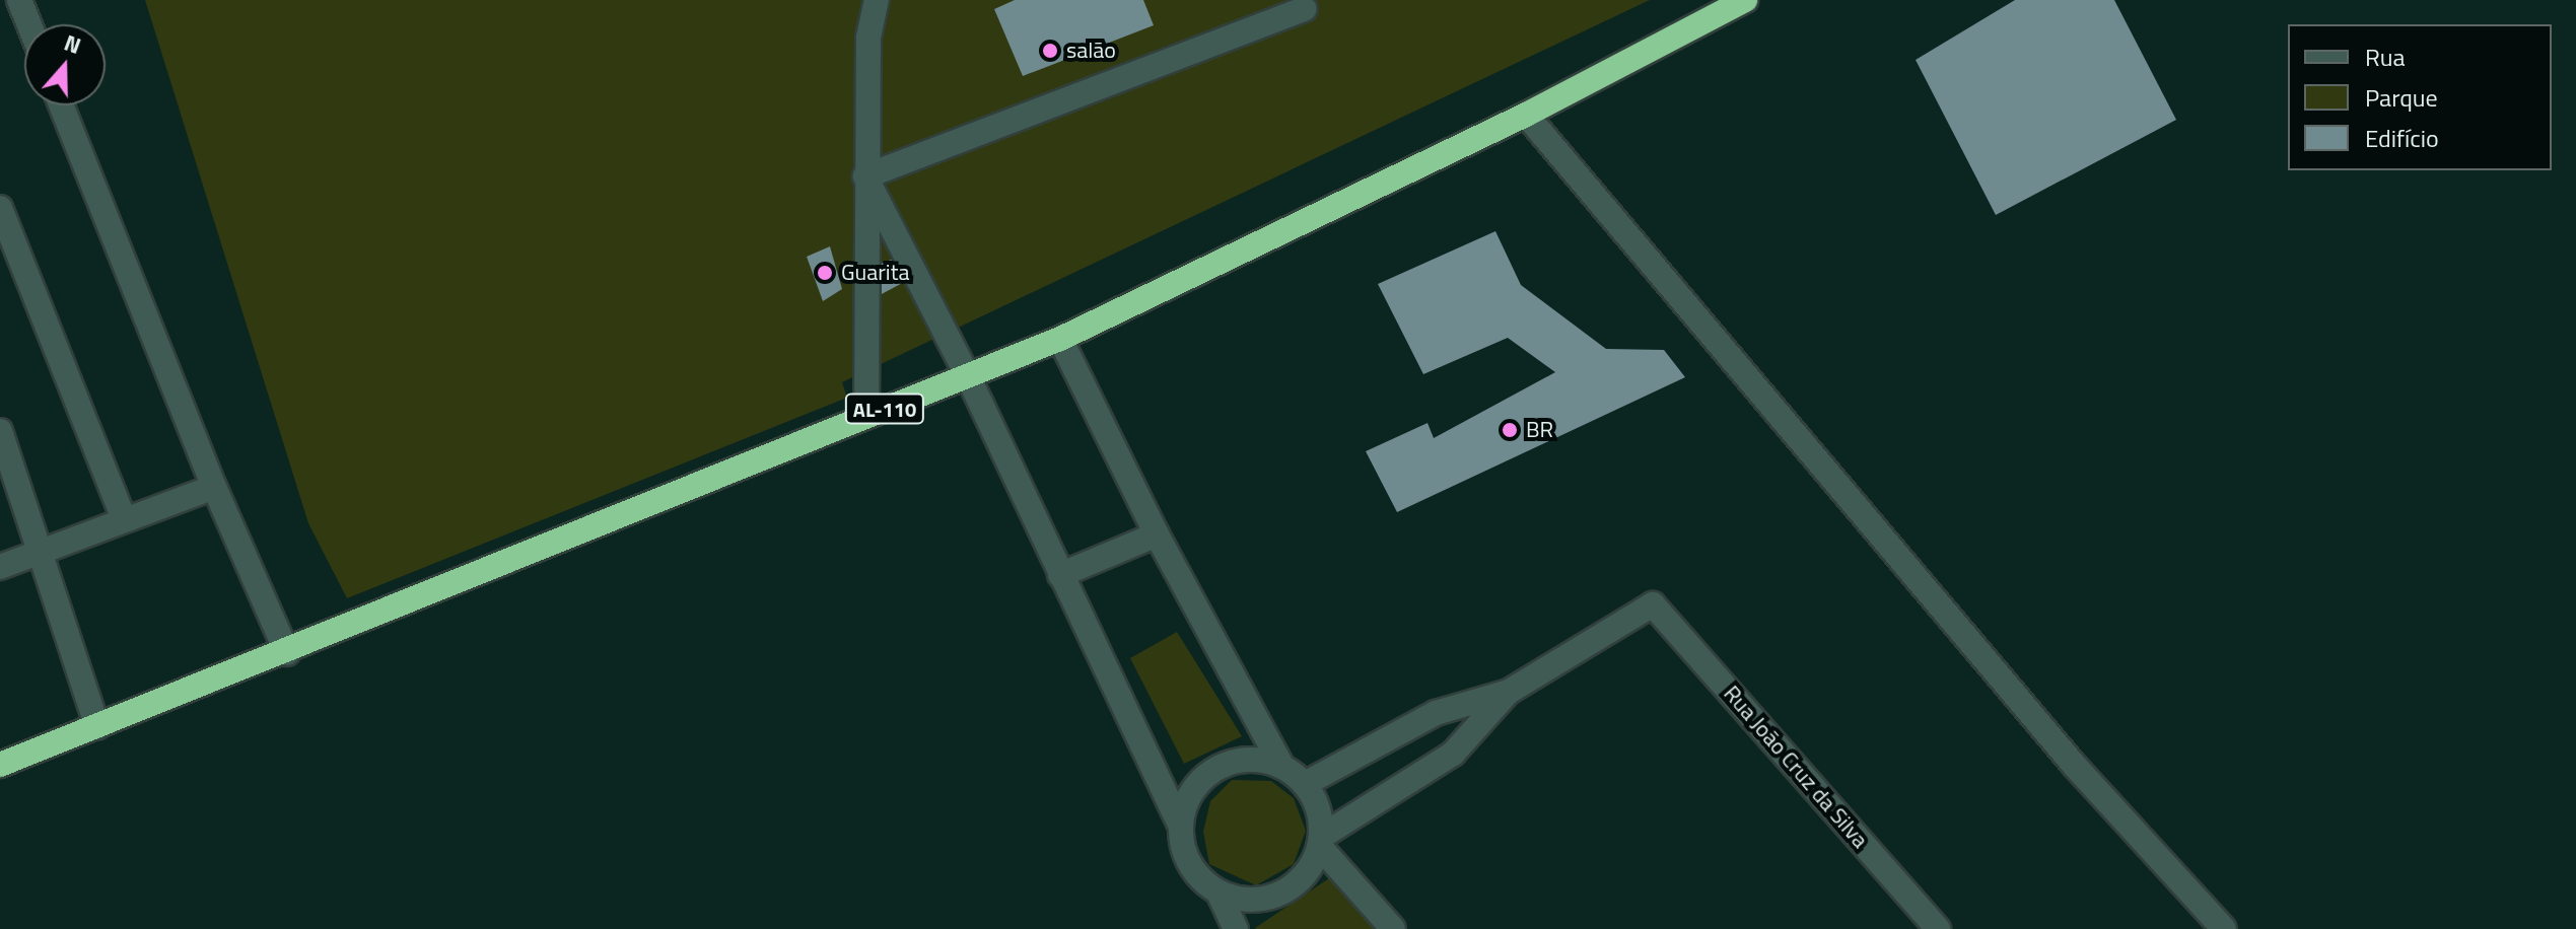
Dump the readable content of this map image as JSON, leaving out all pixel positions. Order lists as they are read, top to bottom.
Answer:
{
  "streets": {
    "highway": ["AL-110"],
    "street": ["Rua João Cruz da Silva"]
  },
  "places": ["salão", "Guarita", "BR"],
  "legend": ["Rua", "Parque", "Edifício"],
  "north": "top"
}
